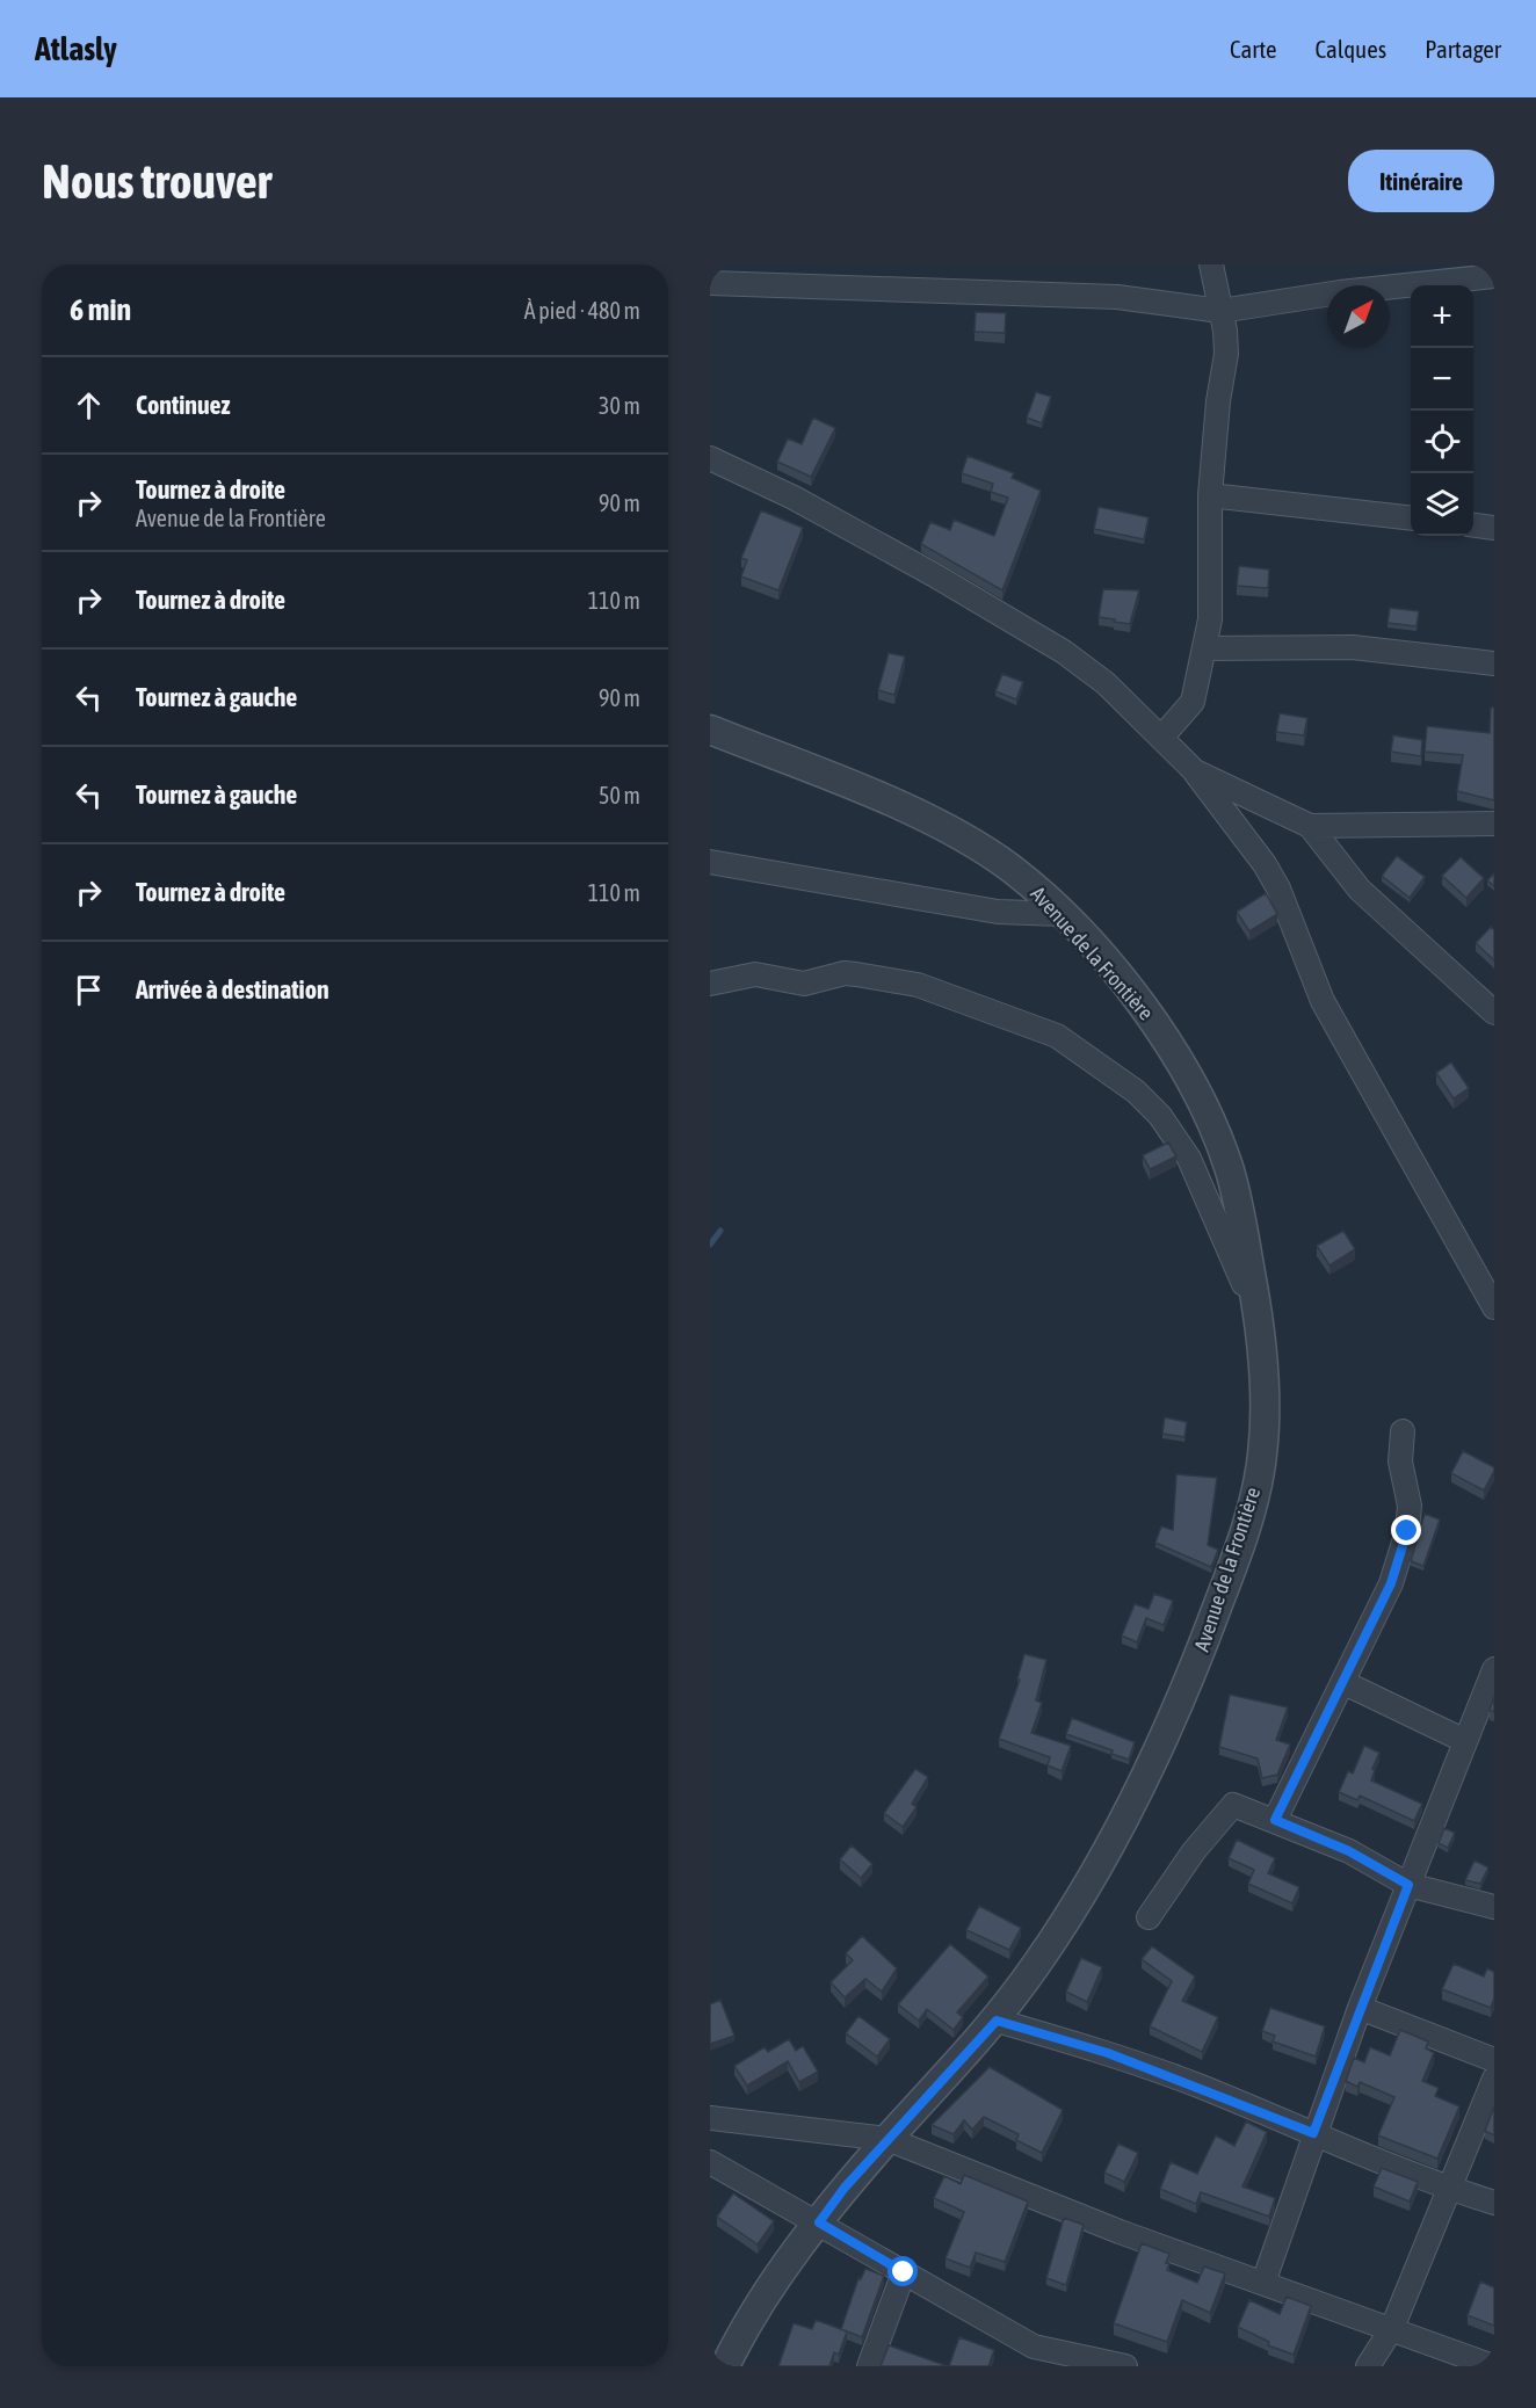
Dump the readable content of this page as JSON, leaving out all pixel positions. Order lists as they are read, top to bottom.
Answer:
{
  "streets": {
    "street": ["Avenue de la Frontière"]
  },
  "north": "top right",
  "page": {
    "header": "Atlasly",
    "nav": ["Carte", "Calques", "Partager"],
    "buttons": "Itinéraire",
    "title": "Nous trouver",
    "heading": ["6 min", "À pied · 480 m"],
    "map_buttons": ["+", "−"],
    "list": [
      ["Continuez", "30 m"],
      ["Tournez à droite", "Avenue de la Frontière", "90 m"],
      ["Tournez à droite", "110 m"],
      ["Tournez à gauche", "90 m"],
      ["Tournez à gauche", "50 m"],
      ["Tournez à droite", "110 m"],
      "Arrivée à destination"
    ]
  }
}
